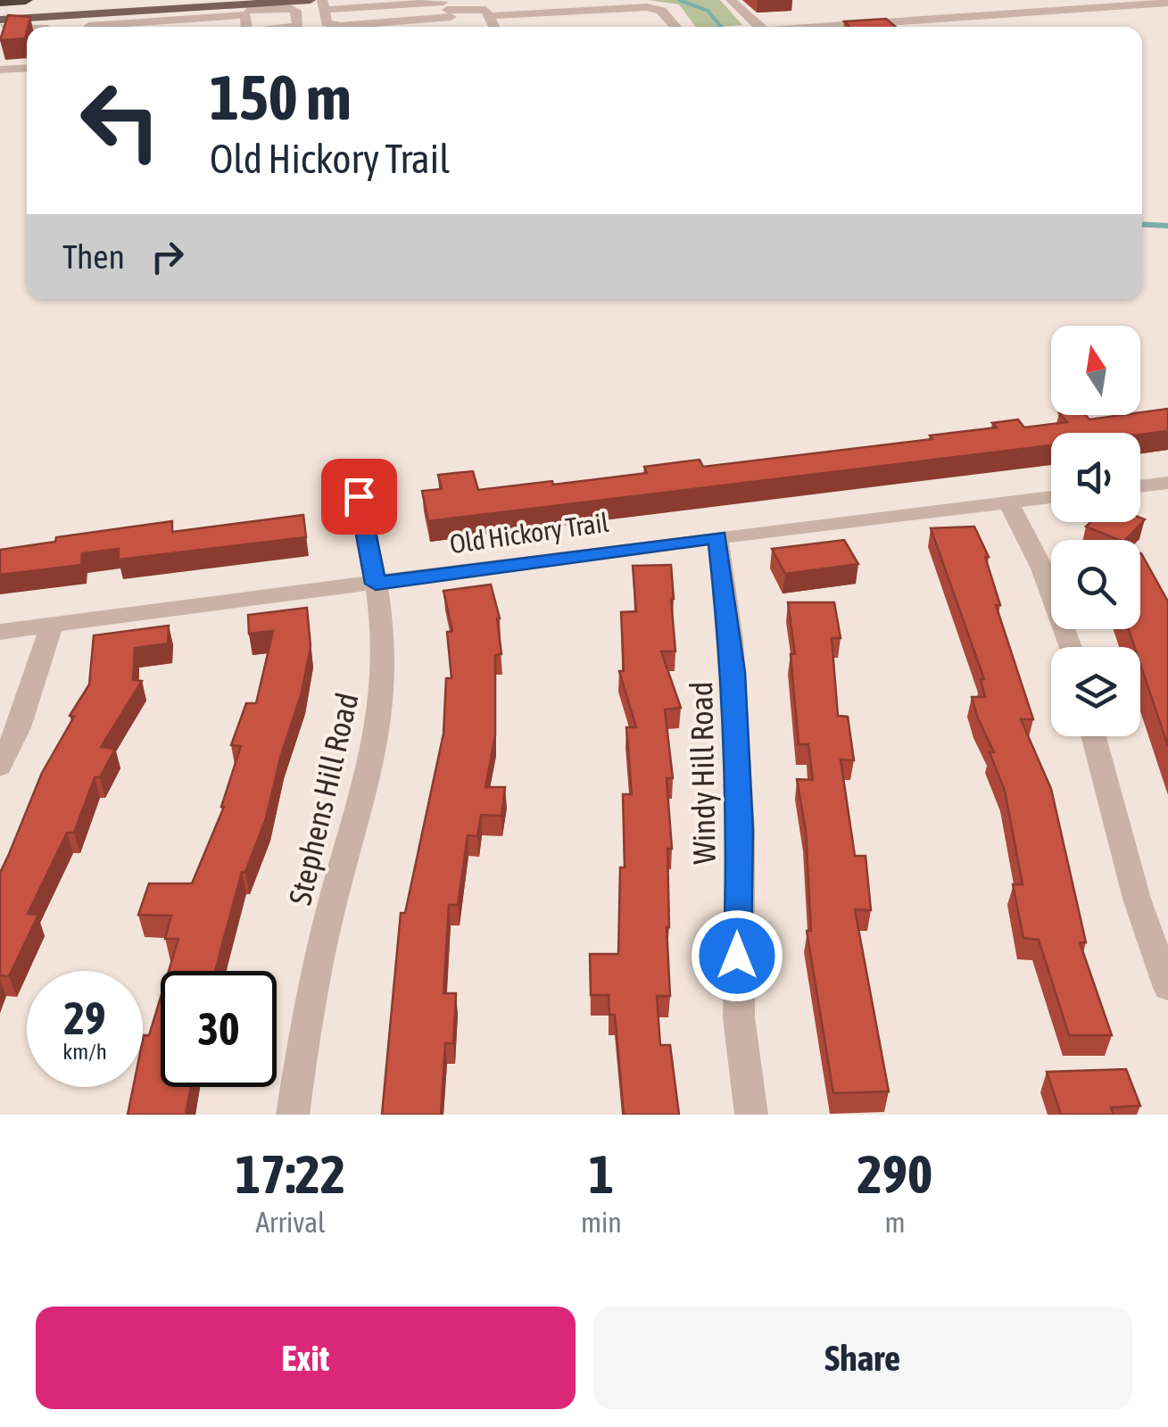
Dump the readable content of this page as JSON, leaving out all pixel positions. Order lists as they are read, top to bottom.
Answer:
{
  "streets": {
    "street": ["Old Hickory Trail", "Windy Hill Road", "Stephens Hill Road"]
  },
  "crossings": [
    ["Old Hickory Trail", "Windy Hill Road"],
    ["Old Hickory Trail", "Stephens Hill Road"]
  ],
  "north": "top",
  "page": {
    "turn": ["150 m", "Old Hickory Trail"],
    "then": "Then",
    "speed": "29 km/h",
    "limit": "30",
    "eta": [
      "17:22",
      "Arrival",
      "1",
      "min",
      "290",
      "m"
    ],
    "buttons": ["Exit", "Share"]
  }
}
